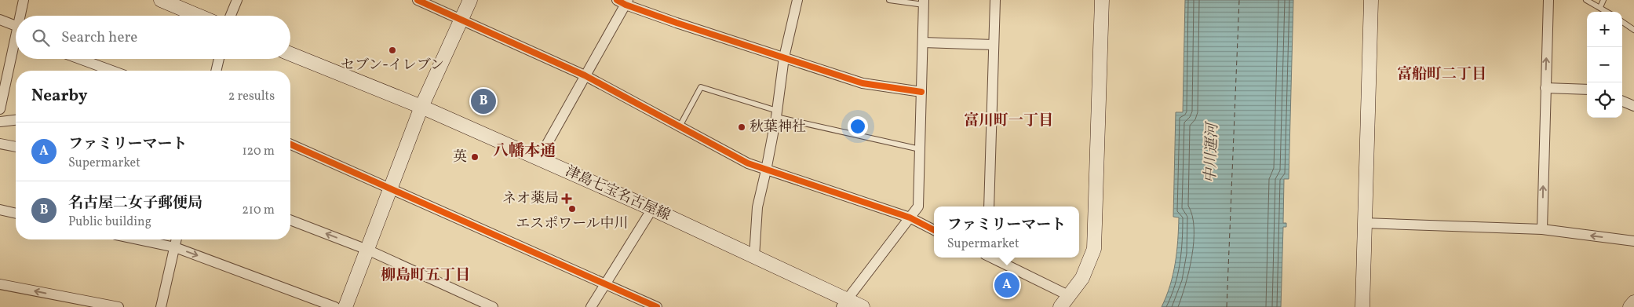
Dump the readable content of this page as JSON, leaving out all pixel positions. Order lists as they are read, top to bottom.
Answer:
{
  "streets": {
    "street": ["津島七宝名古屋線"]
  },
  "districts": [
    "富船町二丁目",
    "富川町一丁目",
    "八幡本通",
    "柳島町五丁目"
  ],
  "water": ["中川運河"],
  "places": {
    "other": [
      "セブン-イレブン",
      "秋葉神社",
      "英",
      "エスポワール中川"
    ],
    "health": ["ネオ薬局"]
  },
  "page": {
    "map_buttons": ["+", "−"],
    "search": "Search here",
    "heading": ["Nearby", "2 results"],
    "pins": ["B", "A"],
    "list": [
      {
        "mark": "A",
        "name": "ファミリーマート",
        "note": "Supermarket",
        "value": "120 m"
      },
      {
        "mark": "B",
        "name": "名古屋二女子郵便局",
        "note": "Public building",
        "value": "210 m"
      }
    ],
    "popup": ["ファミリーマート", "Supermarket"]
  }
}
